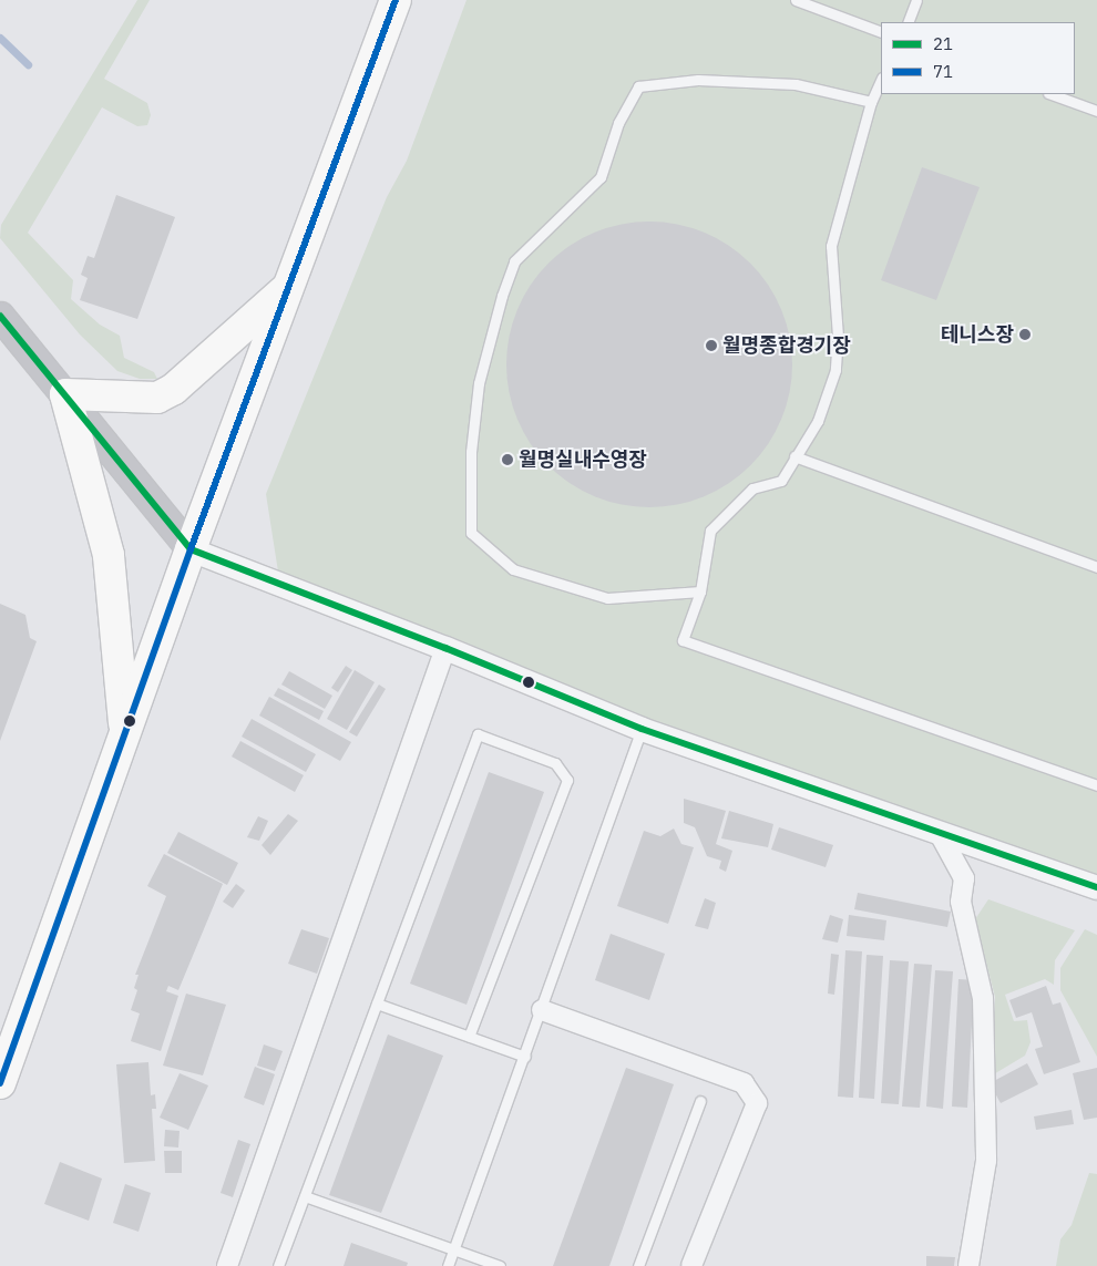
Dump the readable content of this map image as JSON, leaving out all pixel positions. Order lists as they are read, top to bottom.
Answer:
{
  "places": ["테니스장", "월명종합경기장", "월명실내수영장"],
  "lines": ["transit line 71", "transit line 21"],
  "legend": ["21", "71"]
}
